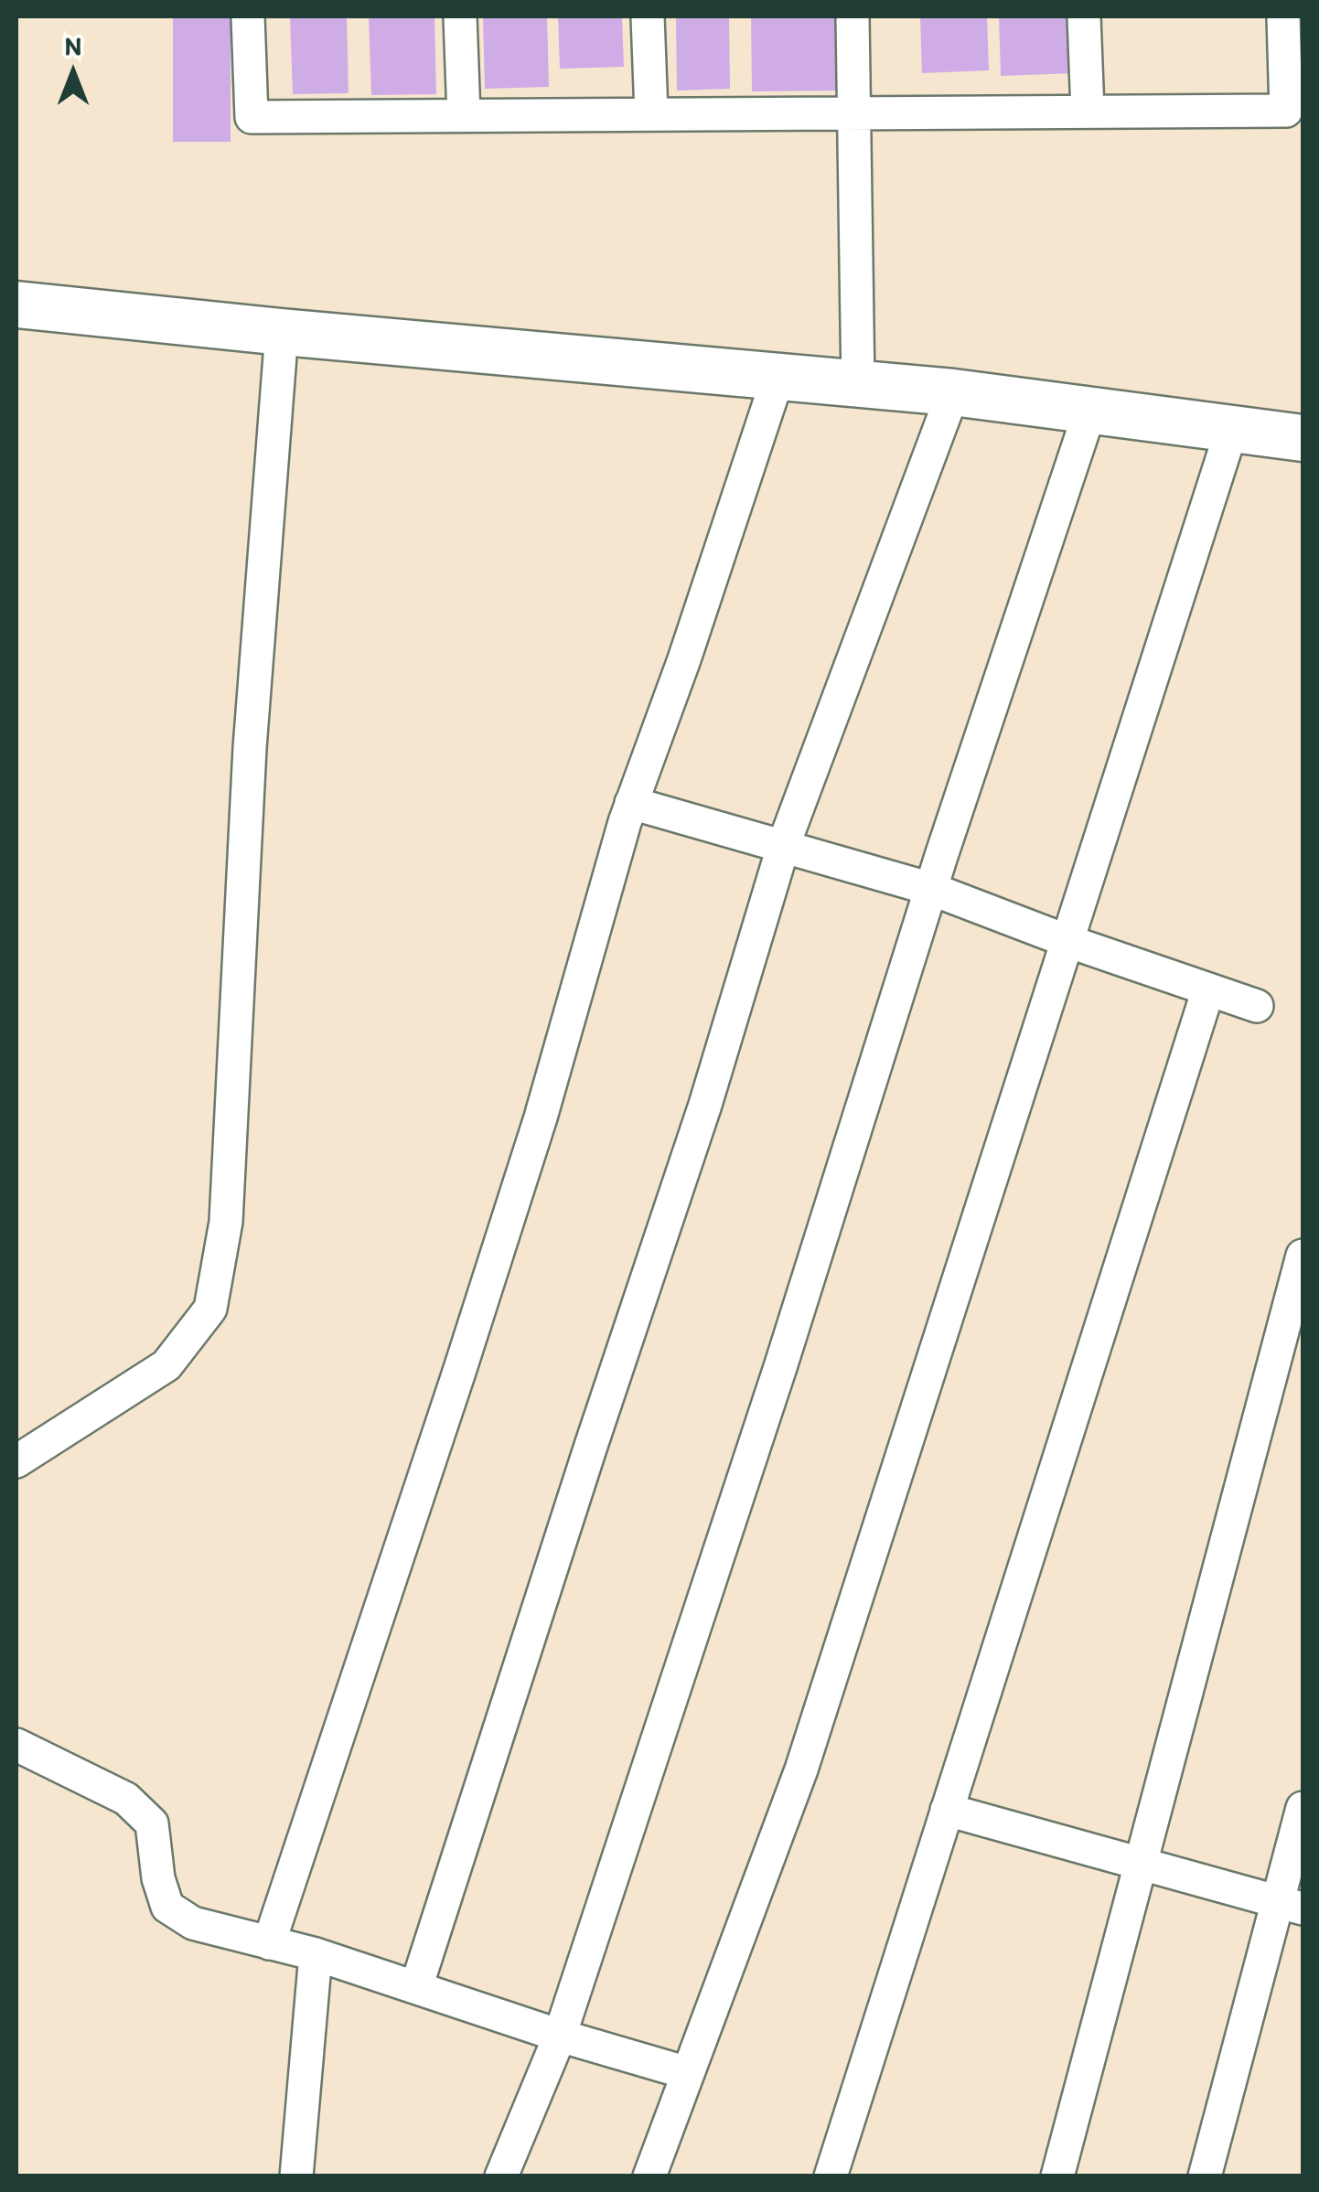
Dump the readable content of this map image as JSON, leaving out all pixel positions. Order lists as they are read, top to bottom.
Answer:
{
  "north": "top"
}
